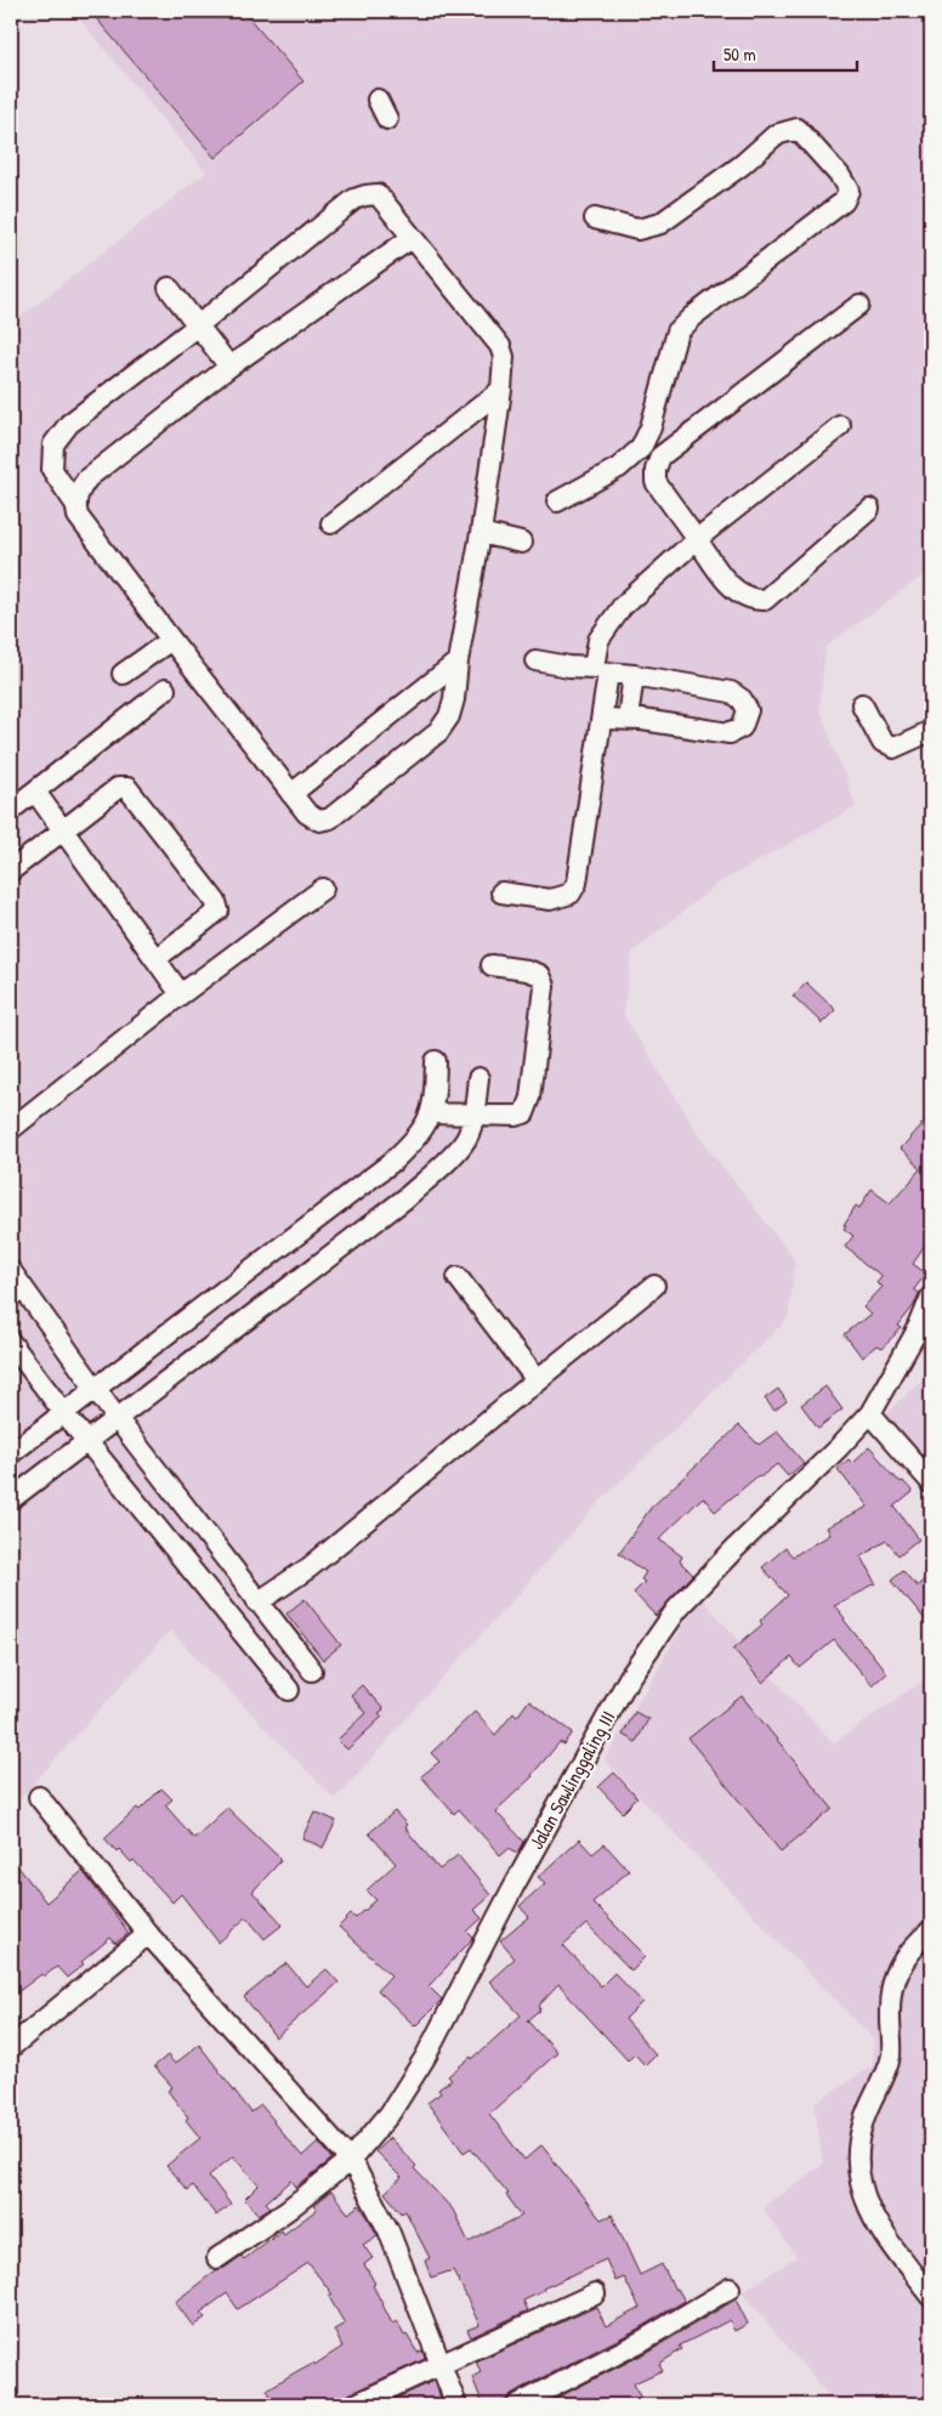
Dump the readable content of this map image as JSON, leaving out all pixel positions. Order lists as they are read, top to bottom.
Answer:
{
  "streets": {
    "street": ["Jalan Sawlinggaling III"]
  },
  "scale_bar": "50 m"
}
